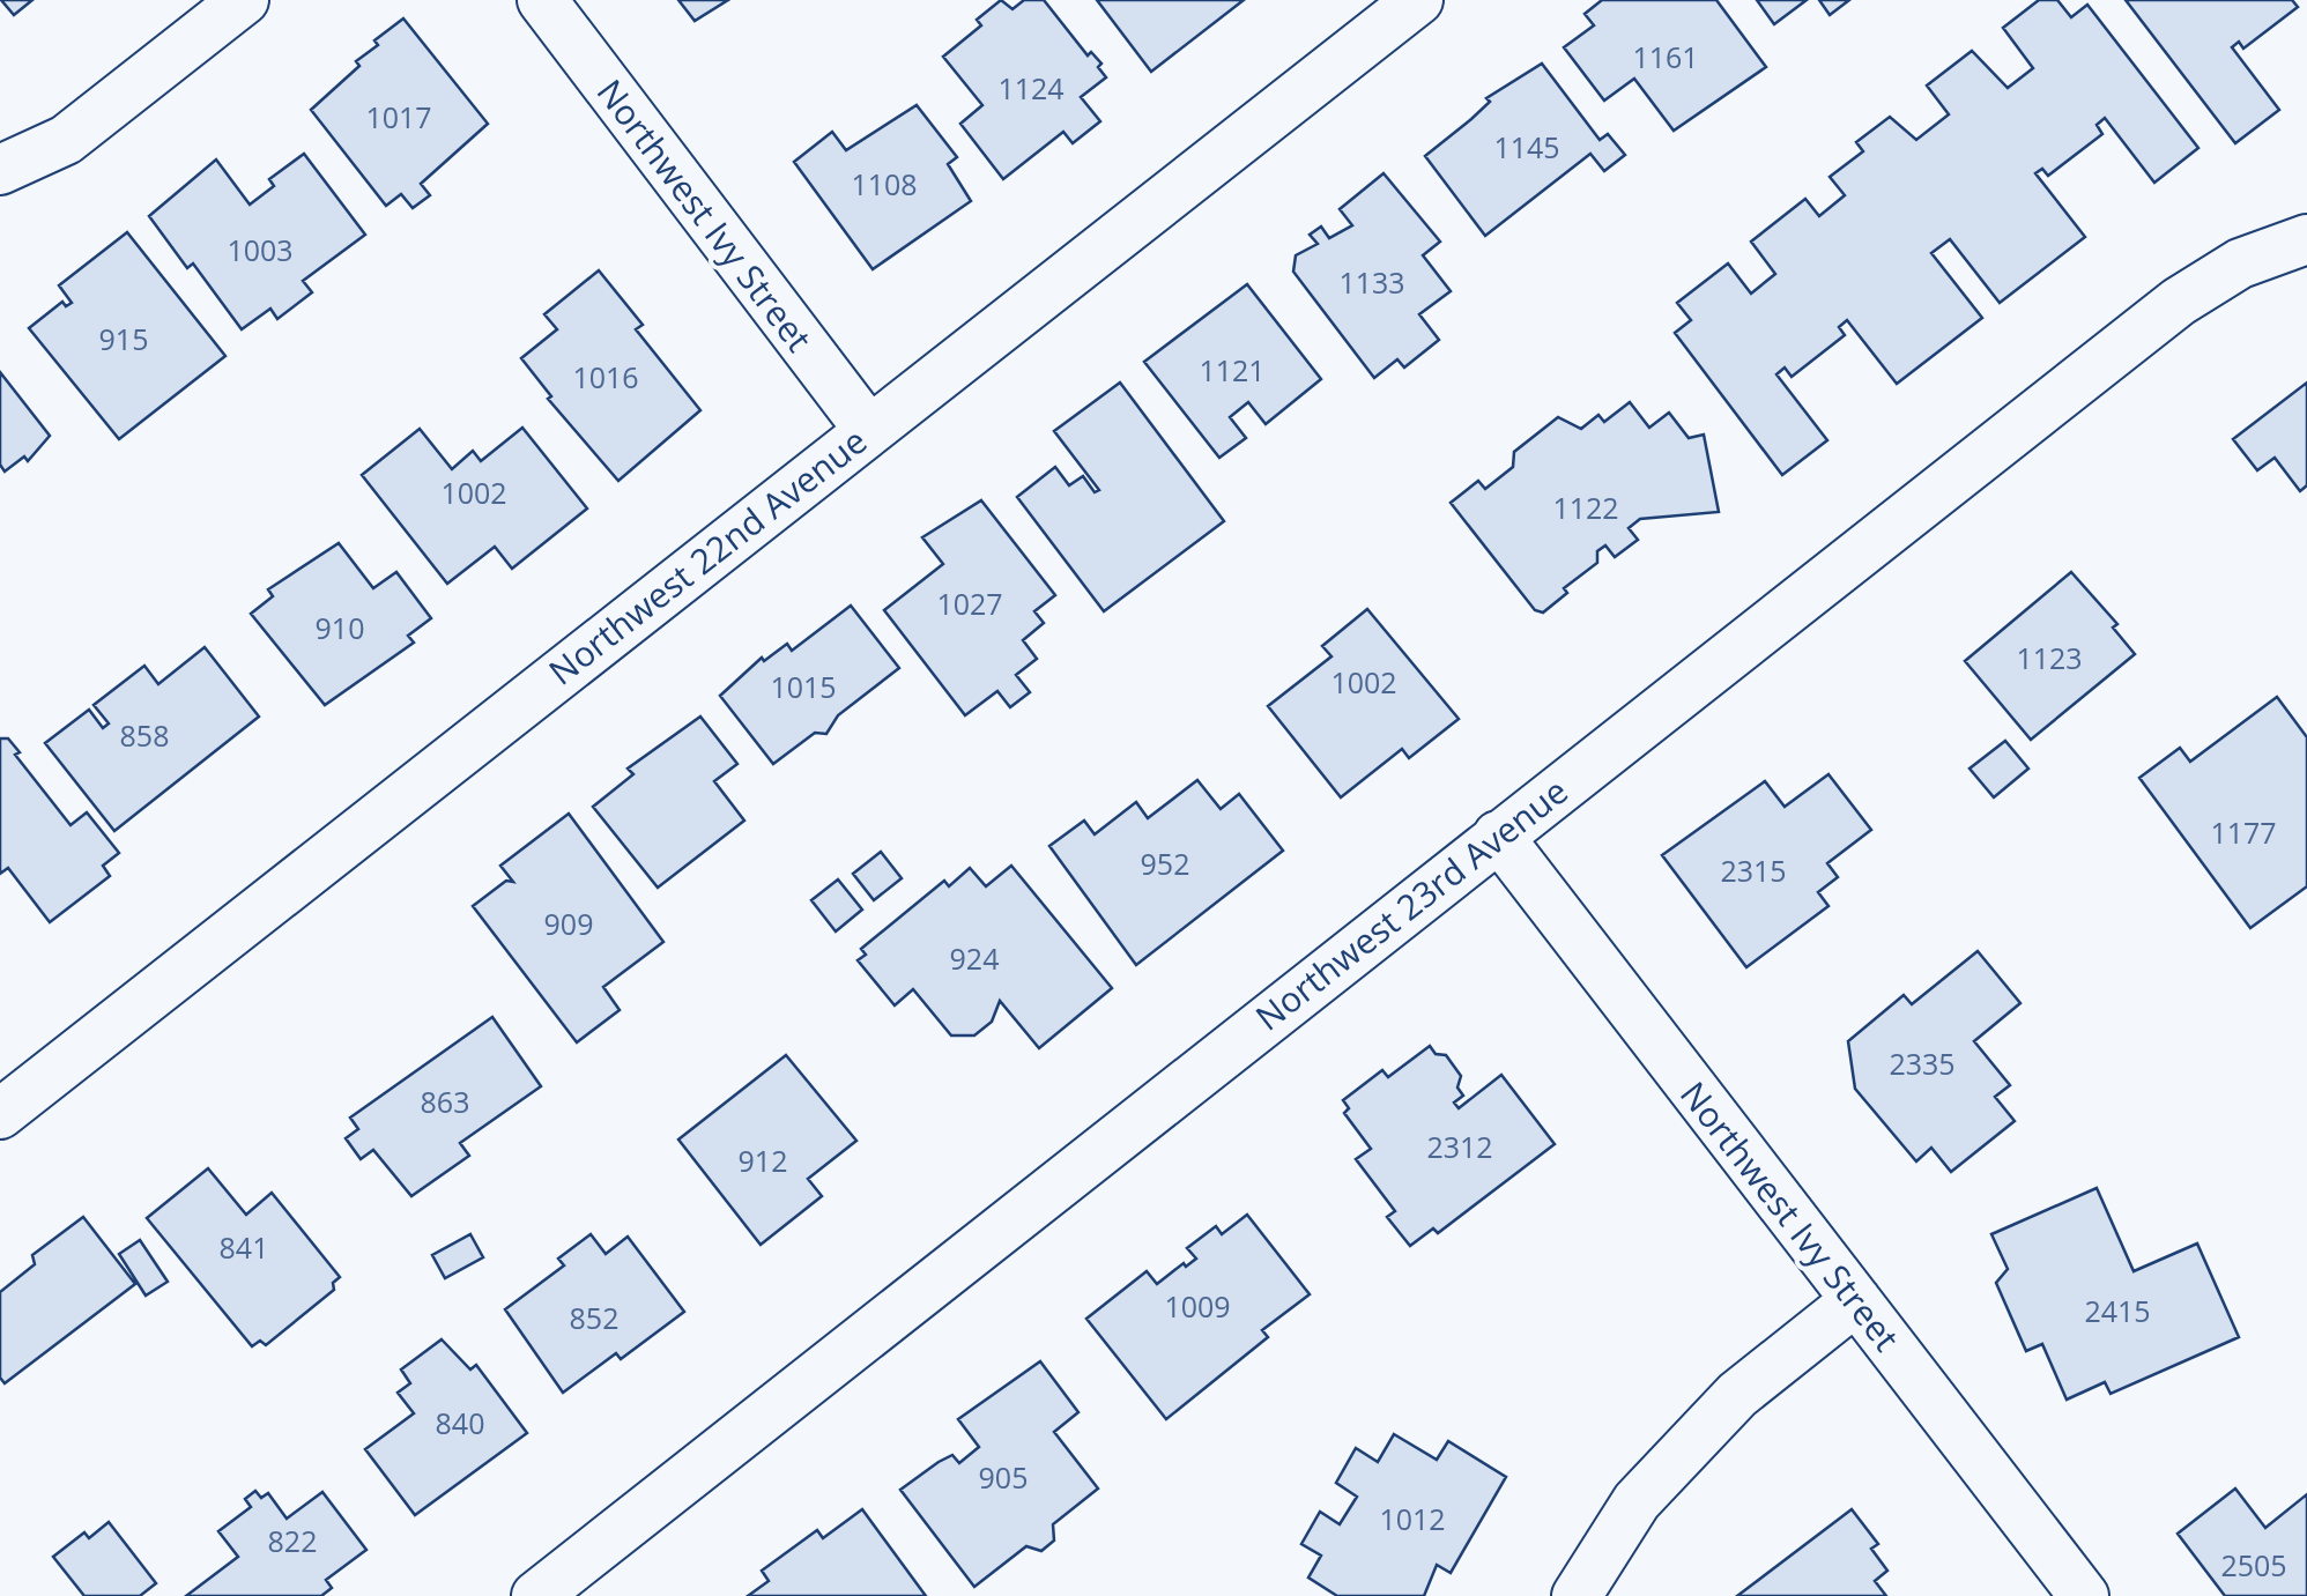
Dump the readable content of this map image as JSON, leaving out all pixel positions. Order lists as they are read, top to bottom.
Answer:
{
  "streets": {
    "street": ["Northwest Ivy Street", "Northwest 22nd Avenue", "Northwest 23rd Avenue"]
  },
  "crossings": [
    ["Northwest Ivy Street", "Northwest 22nd Avenue"],
    ["Northwest Ivy Street", "Northwest 23rd Avenue"]
  ],
  "house_numbers": [
    "1161",
    "1124",
    "1017",
    "1145",
    "1108",
    "1003",
    "1133",
    "915",
    "1121",
    "1016",
    "1002",
    "1122",
    "1027",
    "910",
    "1123",
    "1002",
    "1015",
    "858",
    "1177",
    "952",
    "2315",
    "909",
    "924",
    "2335",
    "863",
    "2312",
    "912",
    "841",
    "1009",
    "2415",
    "852",
    "840",
    "905",
    "1012",
    "822",
    "2505"
  ]
}
